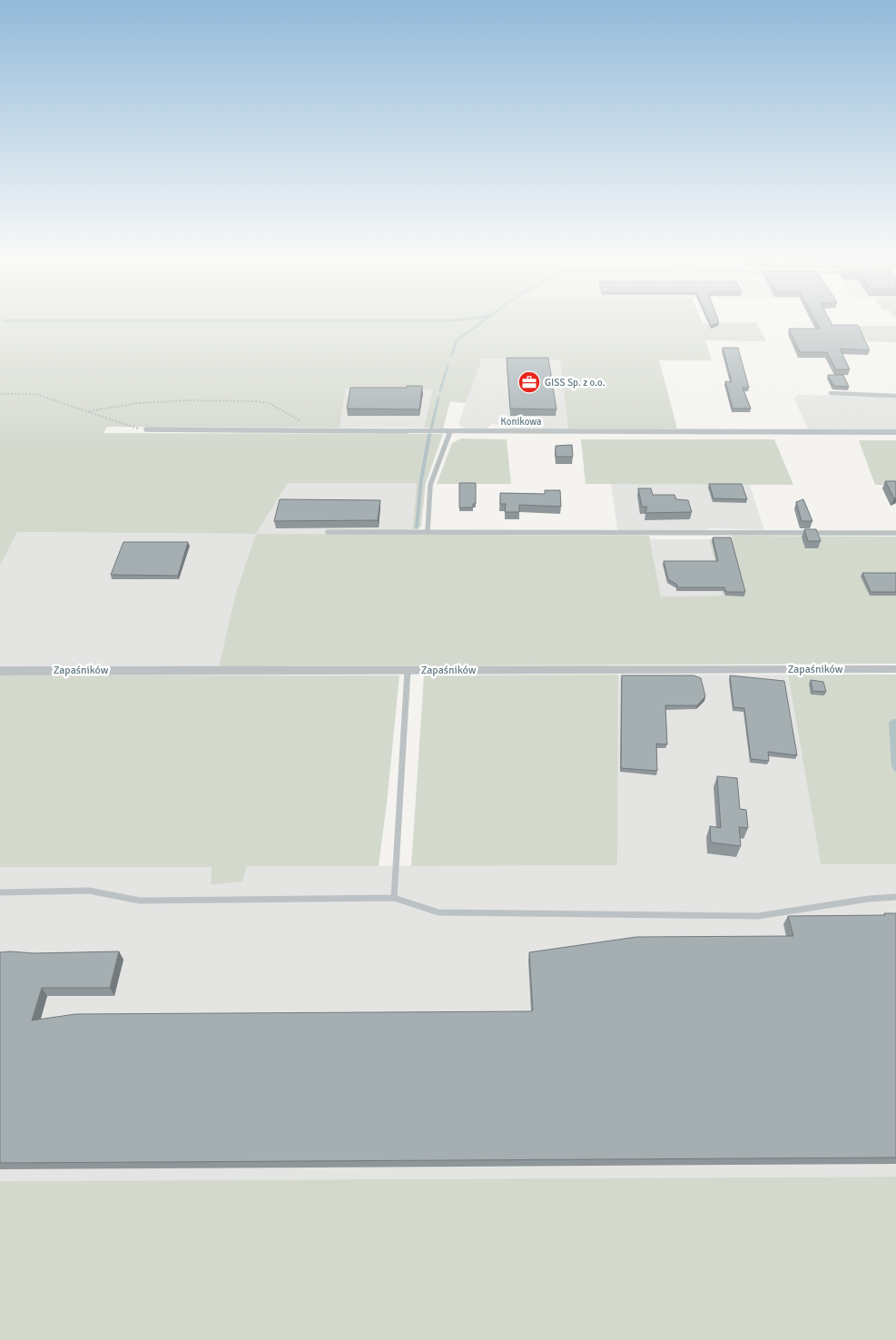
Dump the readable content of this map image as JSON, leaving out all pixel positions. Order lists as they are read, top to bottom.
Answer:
{
  "streets": {
    "street": ["Konikowa", "Zapaśników"]
  },
  "places": {
    "office": ["GISS Sp. z o.o."]
  }
}
